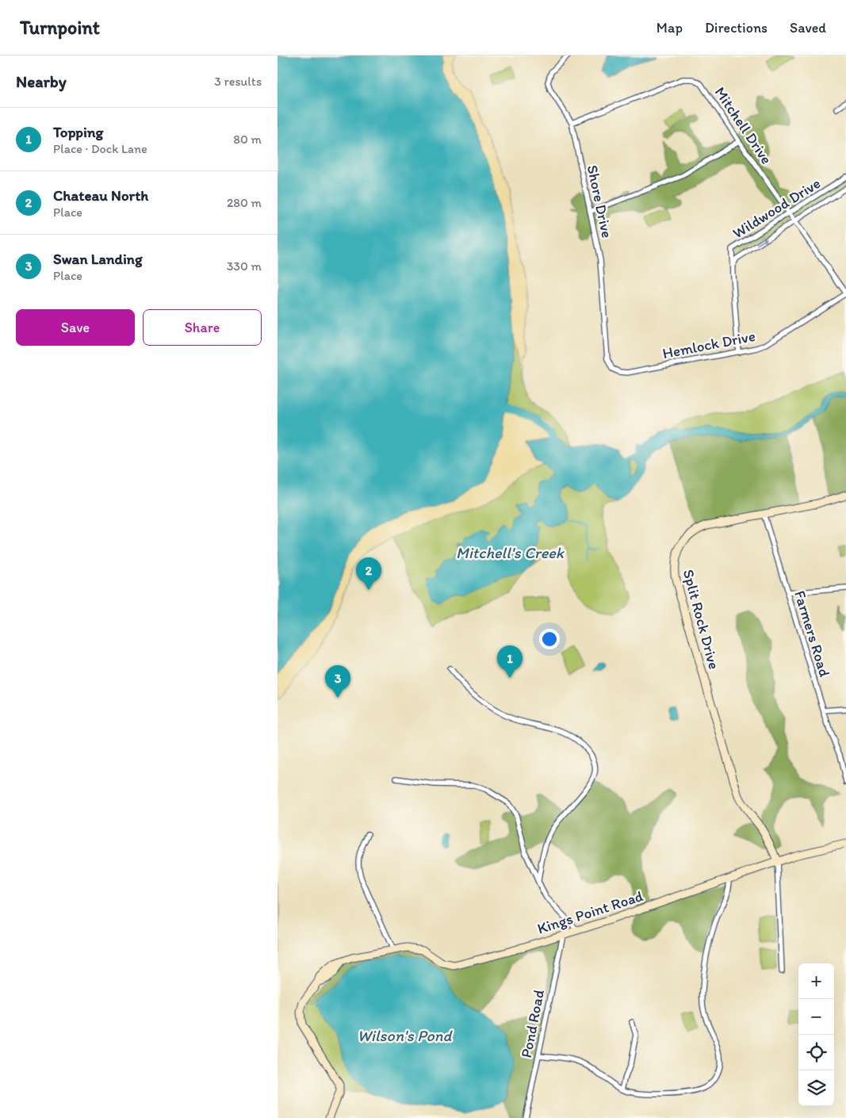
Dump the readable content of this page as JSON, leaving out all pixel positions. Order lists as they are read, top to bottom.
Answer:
{
  "streets": {
    "street": [
      "Mitchell Drive",
      "Shore Drive",
      "Wildwood Drive",
      "Hemlock Drive",
      "Split Rock Drive",
      "Farmers Road",
      "Kings Point Road",
      "Pond Road"
    ]
  },
  "crossings": [
    ["Mitchell Drive", "Shore Drive"],
    ["Mitchell Drive", "Wildwood Drive"],
    ["Mitchell Drive", "Hemlock Drive"],
    ["Shore Drive", "Hemlock Drive"],
    ["Wildwood Drive", "Hemlock Drive"],
    ["Split Rock Drive", "Farmers Road"],
    ["Split Rock Drive", "Kings Point Road"],
    ["Kings Point Road", "Pond Road"]
  ],
  "water": ["Mitchell's Creek", "Wilson's Pond"],
  "page": {
    "header": "Turnpoint",
    "nav": ["Map", "Directions", "Saved"],
    "heading": ["Nearby", "3 results"],
    "list": [
      {
        "mark": "1",
        "name": "Topping",
        "note": "Place · Dock Lane",
        "value": "80 m"
      },
      {
        "mark": "2",
        "name": "Chateau North",
        "note": "Place",
        "value": "280 m"
      },
      {
        "mark": "3",
        "name": "Swan Landing",
        "note": "Place",
        "value": "330 m"
      }
    ],
    "buttons": ["Save", "Share"],
    "pins": ["2", "1", "3"],
    "map_buttons": ["+", "−"]
  }
}
